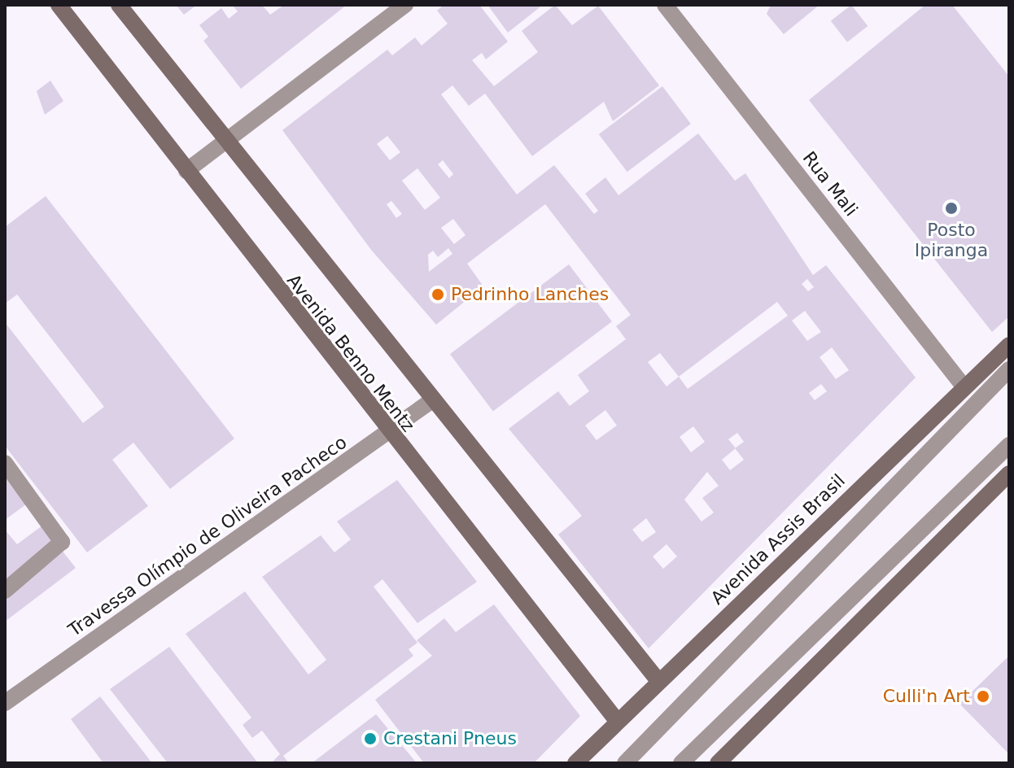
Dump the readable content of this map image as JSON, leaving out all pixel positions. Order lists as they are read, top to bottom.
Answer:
{
  "streets": {
    "street": [
      "Rua Mali",
      "Avenida Benno Mentz",
      "Travessa Olímpio de Oliveira Pacheco",
      "Avenida Assis Brasil"
    ]
  },
  "crossings": [
    ["Rua Mali", "Avenida Assis Brasil"],
    ["Avenida Benno Mentz", "Travessa Olímpio de Oliveira Pacheco"],
    ["Avenida Benno Mentz", "Avenida Assis Brasil"]
  ],
  "places": [
    "Posto Ipiranga",
    "Pedrinho Lanches",
    "Culli'n Art",
    "Crestani Pneus"
  ]
}
